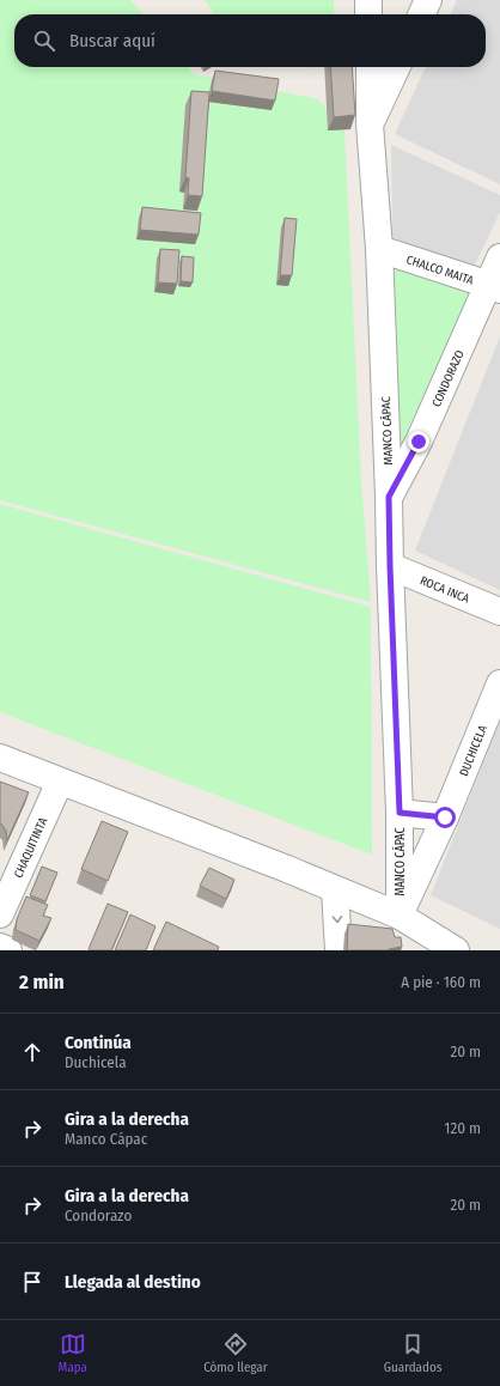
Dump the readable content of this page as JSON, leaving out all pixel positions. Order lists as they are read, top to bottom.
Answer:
{
  "streets": {
    "street": [
      "CHALCO MAITA",
      "CONDORAZO",
      "MANCO CÁPAC",
      "ROCA INCA",
      "DUCHICELA",
      "CHAQUITINTA"
    ]
  },
  "crossings": [
    ["CHALCO MAITA", "CONDORAZO"],
    ["CHALCO MAITA", "MANCO CÁPAC"],
    ["CONDORAZO", "MANCO CÁPAC"],
    ["MANCO CÁPAC", "ROCA INCA"],
    ["MANCO CÁPAC", "DUCHICELA"]
  ],
  "page": {
    "search": "Buscar aquí",
    "heading": ["2 min", "A pie · 160 m"],
    "list": [
      ["Continúa", "Duchicela", "20 m"],
      ["Gira a la derecha", "Manco Cápac", "120 m"],
      ["Gira a la derecha", "Condorazo", "20 m"],
      "Llegada al destino"
    ],
    "nav": ["Mapa", "Cómo llegar", "Guardados"]
  }
}
